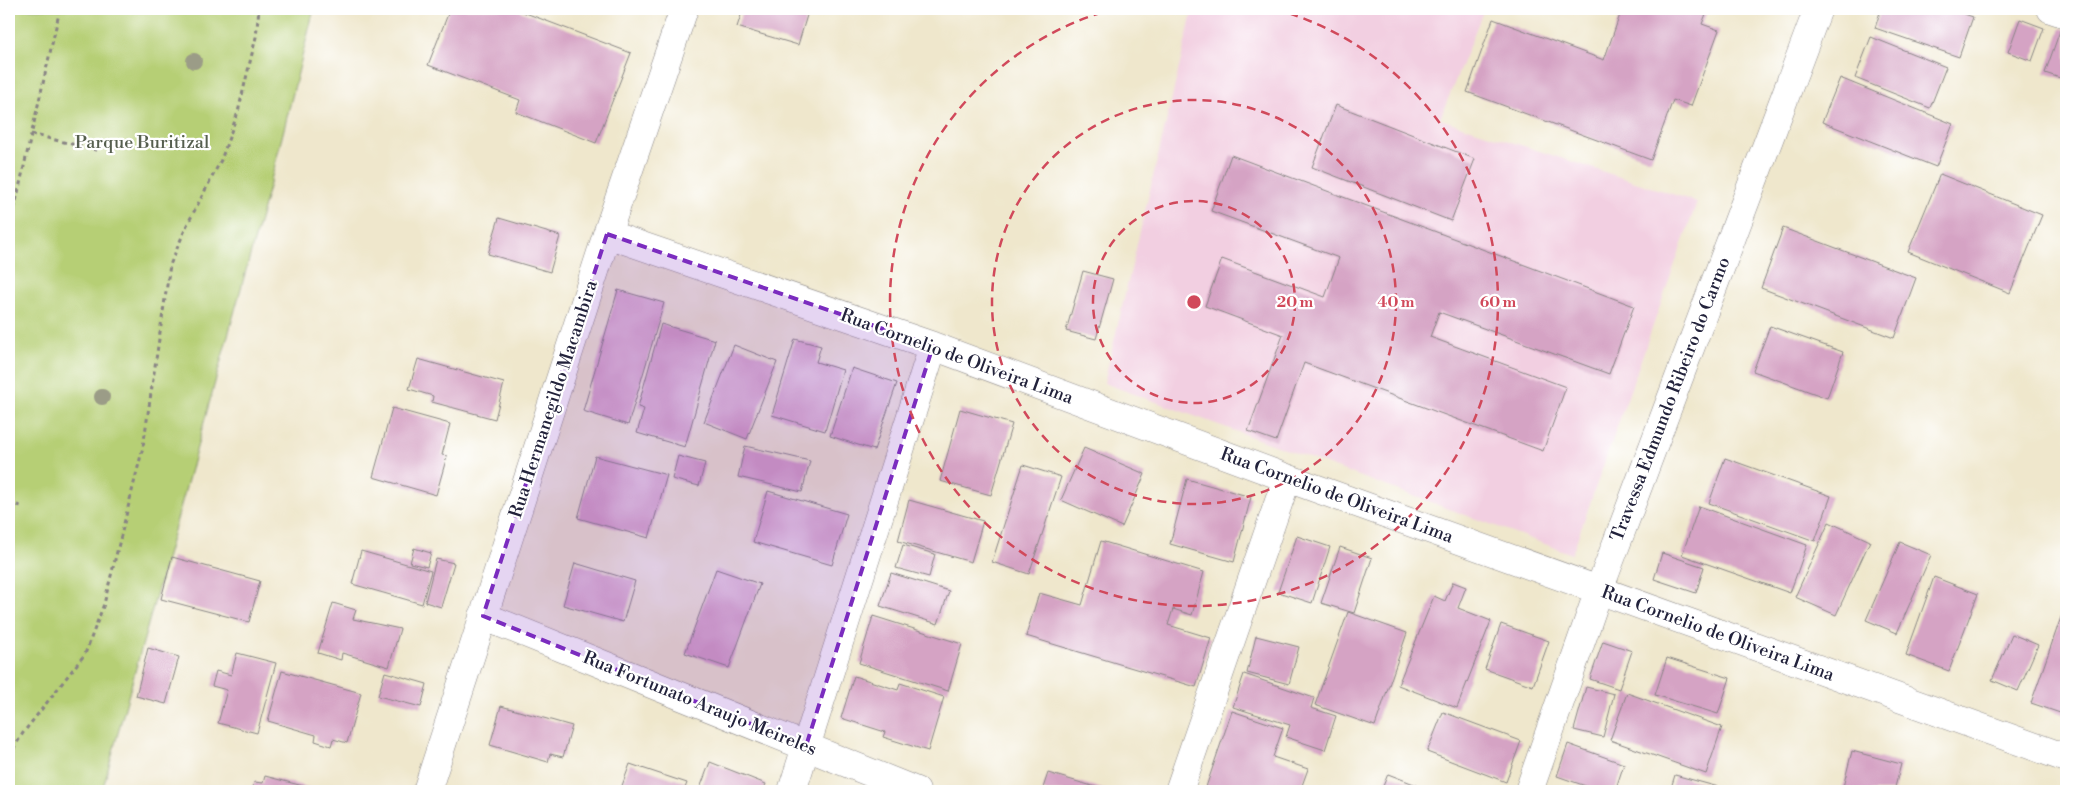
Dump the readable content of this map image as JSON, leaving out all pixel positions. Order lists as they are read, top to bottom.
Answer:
{
  "streets": {
    "street": [
      "Rua Cornelio de Oliveira Lima",
      "Rua Hermanegildo Macambira",
      "Travessa Edmundo Ribeiro do Carmo",
      "Rua Fortunato Araujo Meireles"
    ]
  },
  "crossings": [
    ["Rua Cornelio de Oliveira Lima", "Rua Hermanegildo Macambira"],
    ["Rua Cornelio de Oliveira Lima", "Travessa Edmundo Ribeiro do Carmo"],
    ["Rua Hermanegildo Macambira", "Rua Fortunato Araujo Meireles"]
  ],
  "parks": ["Parque Buritizal"],
  "rings": ["20 m", "40 m", "60 m"]
}
